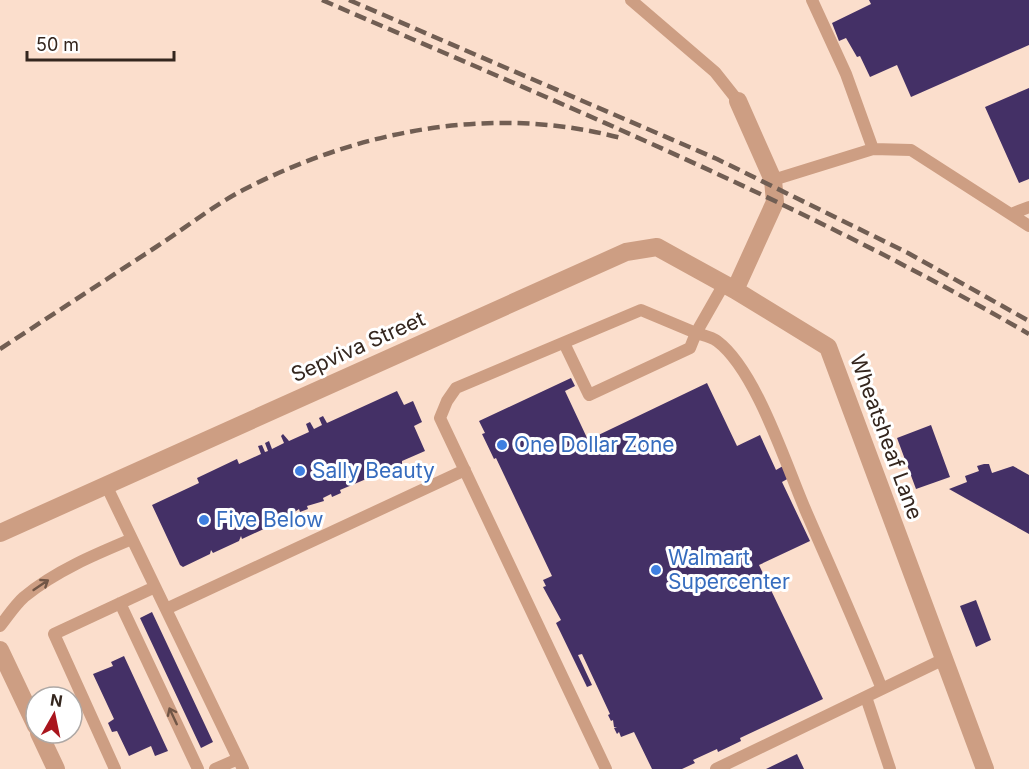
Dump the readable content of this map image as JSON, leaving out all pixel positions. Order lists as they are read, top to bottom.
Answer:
{
  "streets": {
    "street": ["Sepviva Street", "Wheatsheaf Lane"]
  },
  "crossings": [
    ["Sepviva Street", "Wheatsheaf Lane"]
  ],
  "places": [
    "One Dollar Zone",
    "Sally Beauty",
    "Five Below",
    "Walmart Supercenter"
  ],
  "scale_bar": "50 m",
  "north": "top"
}
